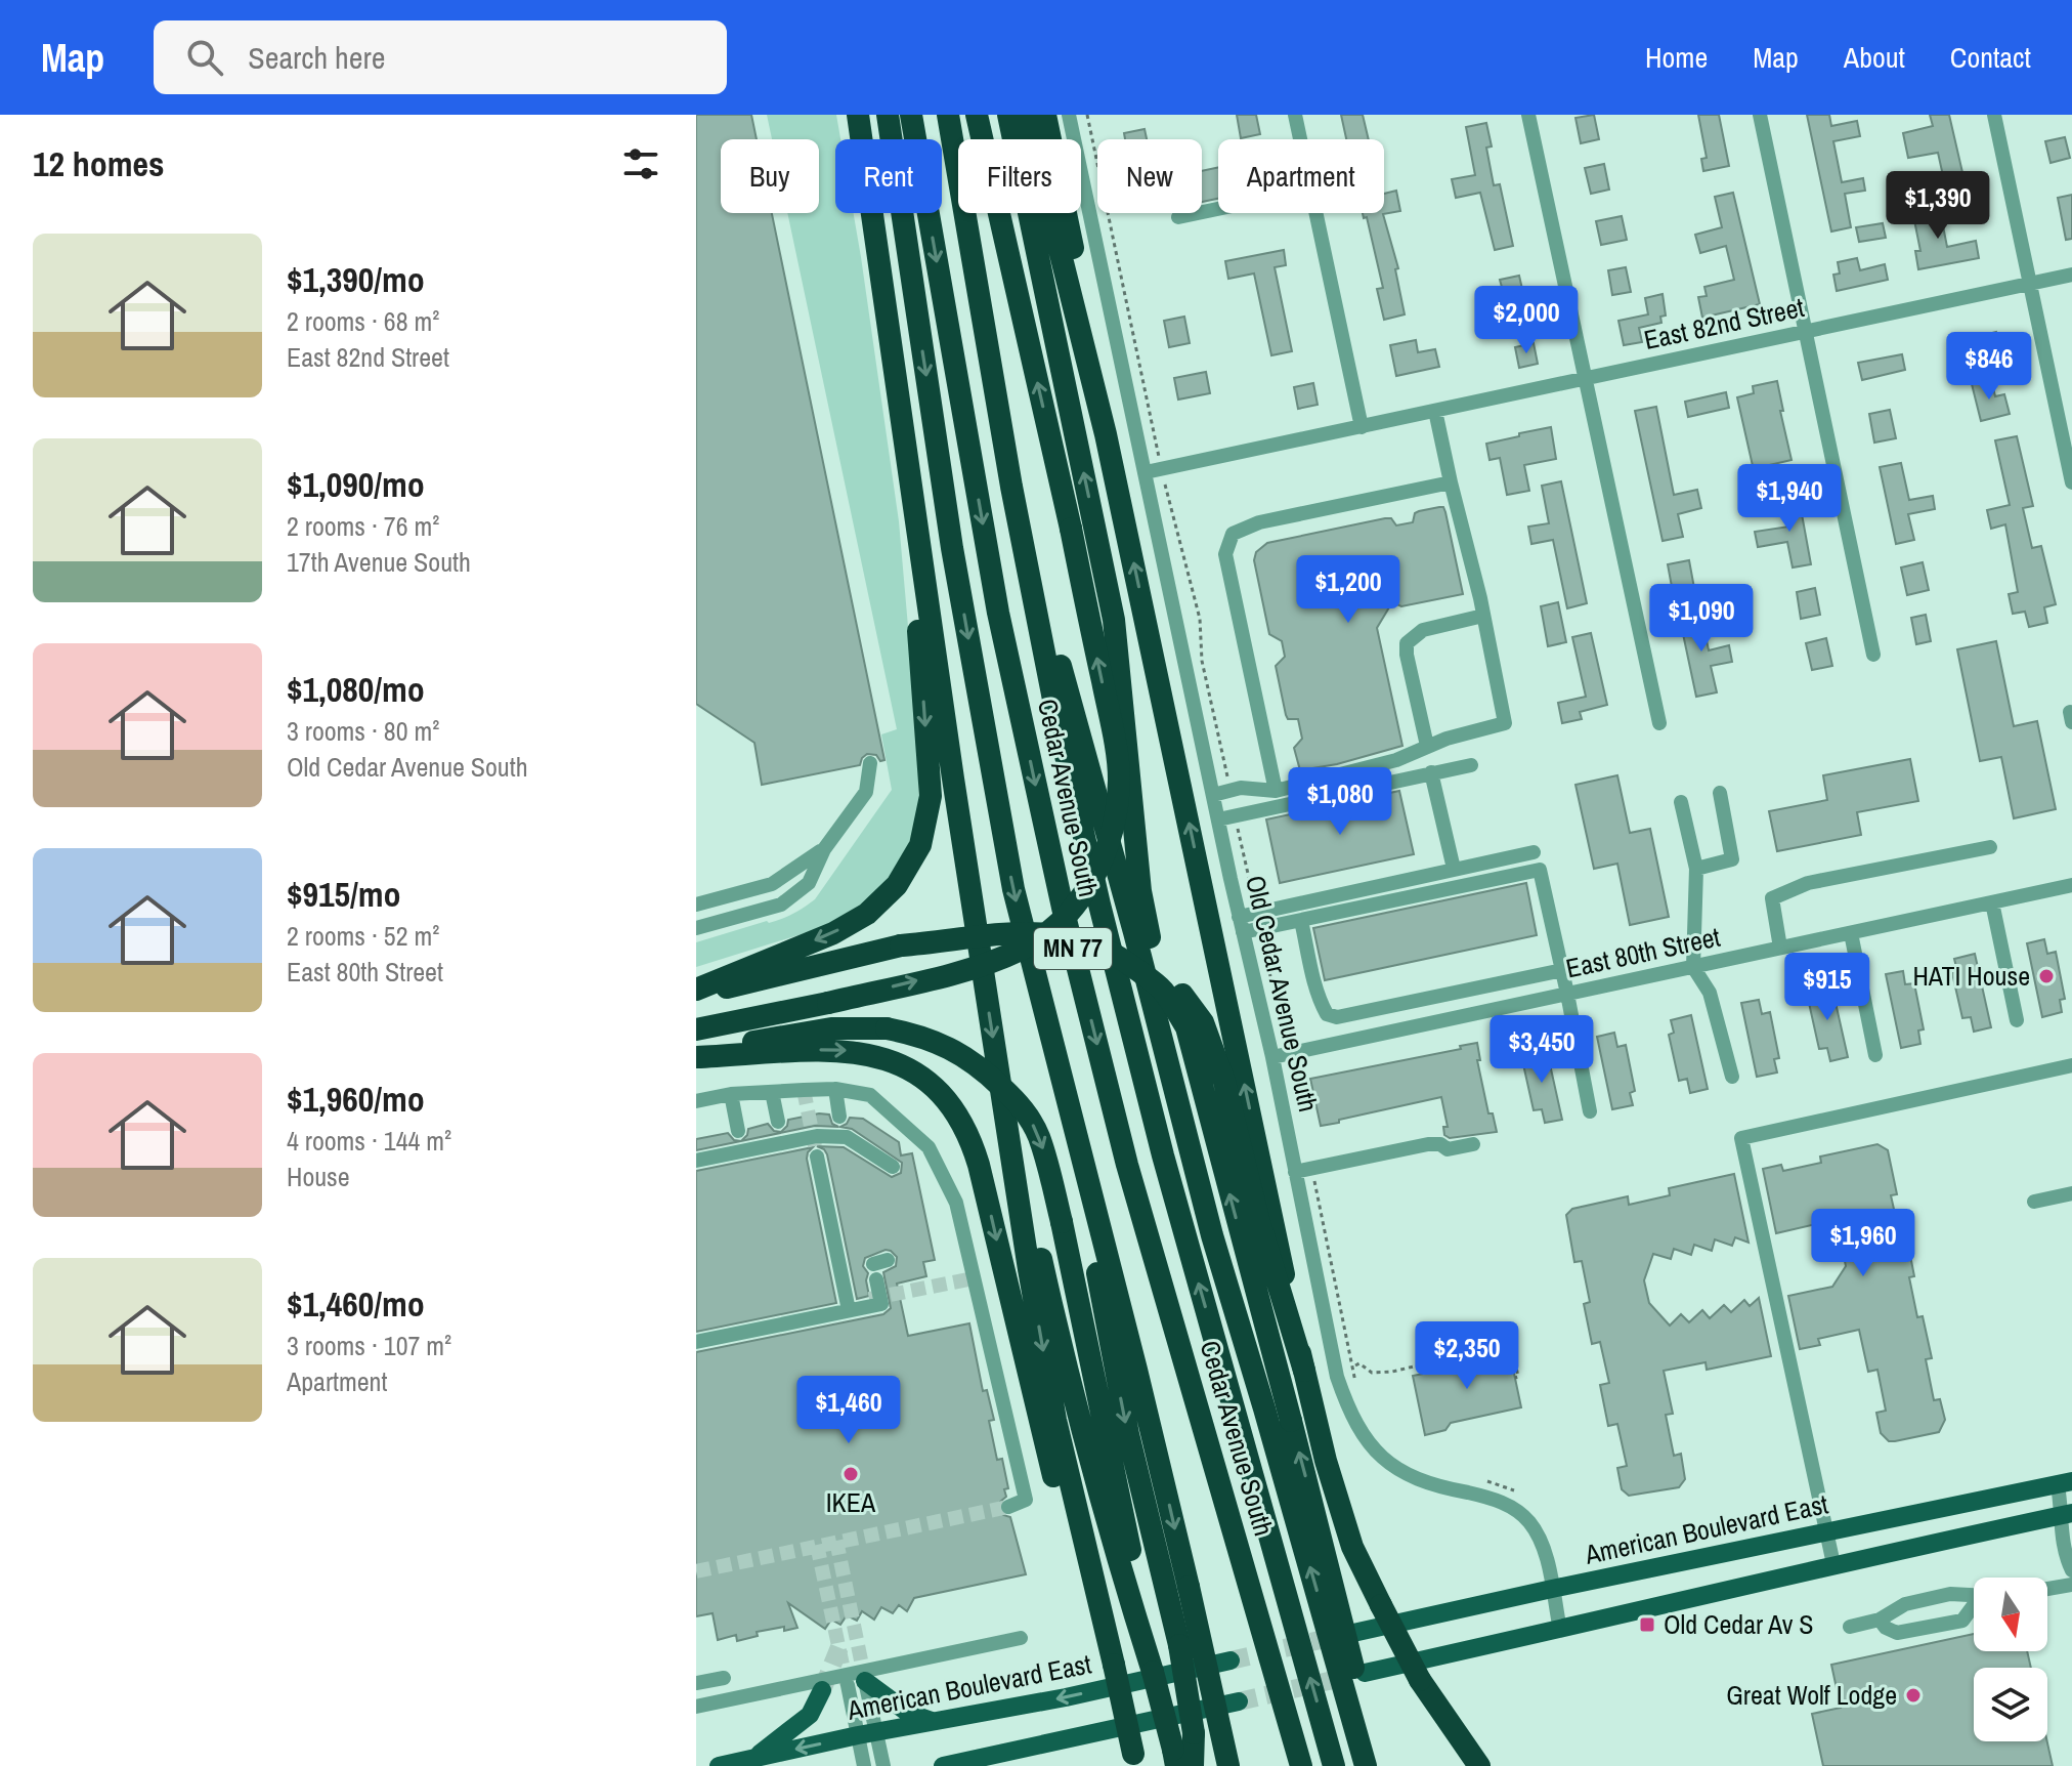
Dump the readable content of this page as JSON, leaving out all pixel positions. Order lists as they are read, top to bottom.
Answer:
{
  "streets": {
    "highway": ["Cedar Avenue South", "MN 77"],
    "main road": ["American Boulevard East"],
    "street": ["East 82nd Street", "East 80th Street", "Old Cedar Avenue South"]
  },
  "crossings": [
    ["East 82nd Street", "Old Cedar Avenue South"],
    ["East 80th Street", "Old Cedar Avenue South"],
    ["Old Cedar Avenue South", "American Boulevard East"]
  ],
  "places": {
    "other": ["HATI House", "IKEA", "Great Wolf Lodge"],
    "transit": ["Old Cedar Av S"]
  },
  "north": "bottom",
  "page": {
    "header": "Map",
    "search": "Search here",
    "nav": [
      "Home",
      "Map",
      "About",
      "Contact"
    ],
    "heading": "12 homes",
    "chip": [
      "Buy",
      "Rent",
      "Filters",
      "New",
      "Apartment"
    ],
    "price": [
      "$1,390",
      "$2,000",
      "$846",
      "$1,940",
      "$1,200",
      "$1,090",
      "$1,080",
      "$915",
      "$3,450",
      "$1,960",
      "$2,350",
      "$1,460"
    ],
    "list": [
      {
        "name": "$1,390/mo",
        "note": "2 rooms · 68 m² · East 82nd Street"
      },
      {
        "name": "$1,090/mo",
        "note": "2 rooms · 76 m² · 17th Avenue South"
      },
      {
        "name": "$1,080/mo",
        "note": "3 rooms · 80 m² · Old Cedar Avenue South"
      },
      {
        "name": "$915/mo",
        "note": "2 rooms · 52 m² · East 80th Street"
      },
      {
        "name": "$1,960/mo",
        "note": "4 rooms · 144 m² · House"
      },
      {
        "name": "$1,460/mo",
        "note": "3 rooms · 107 m² · Apartment"
      }
    ]
  }
}
